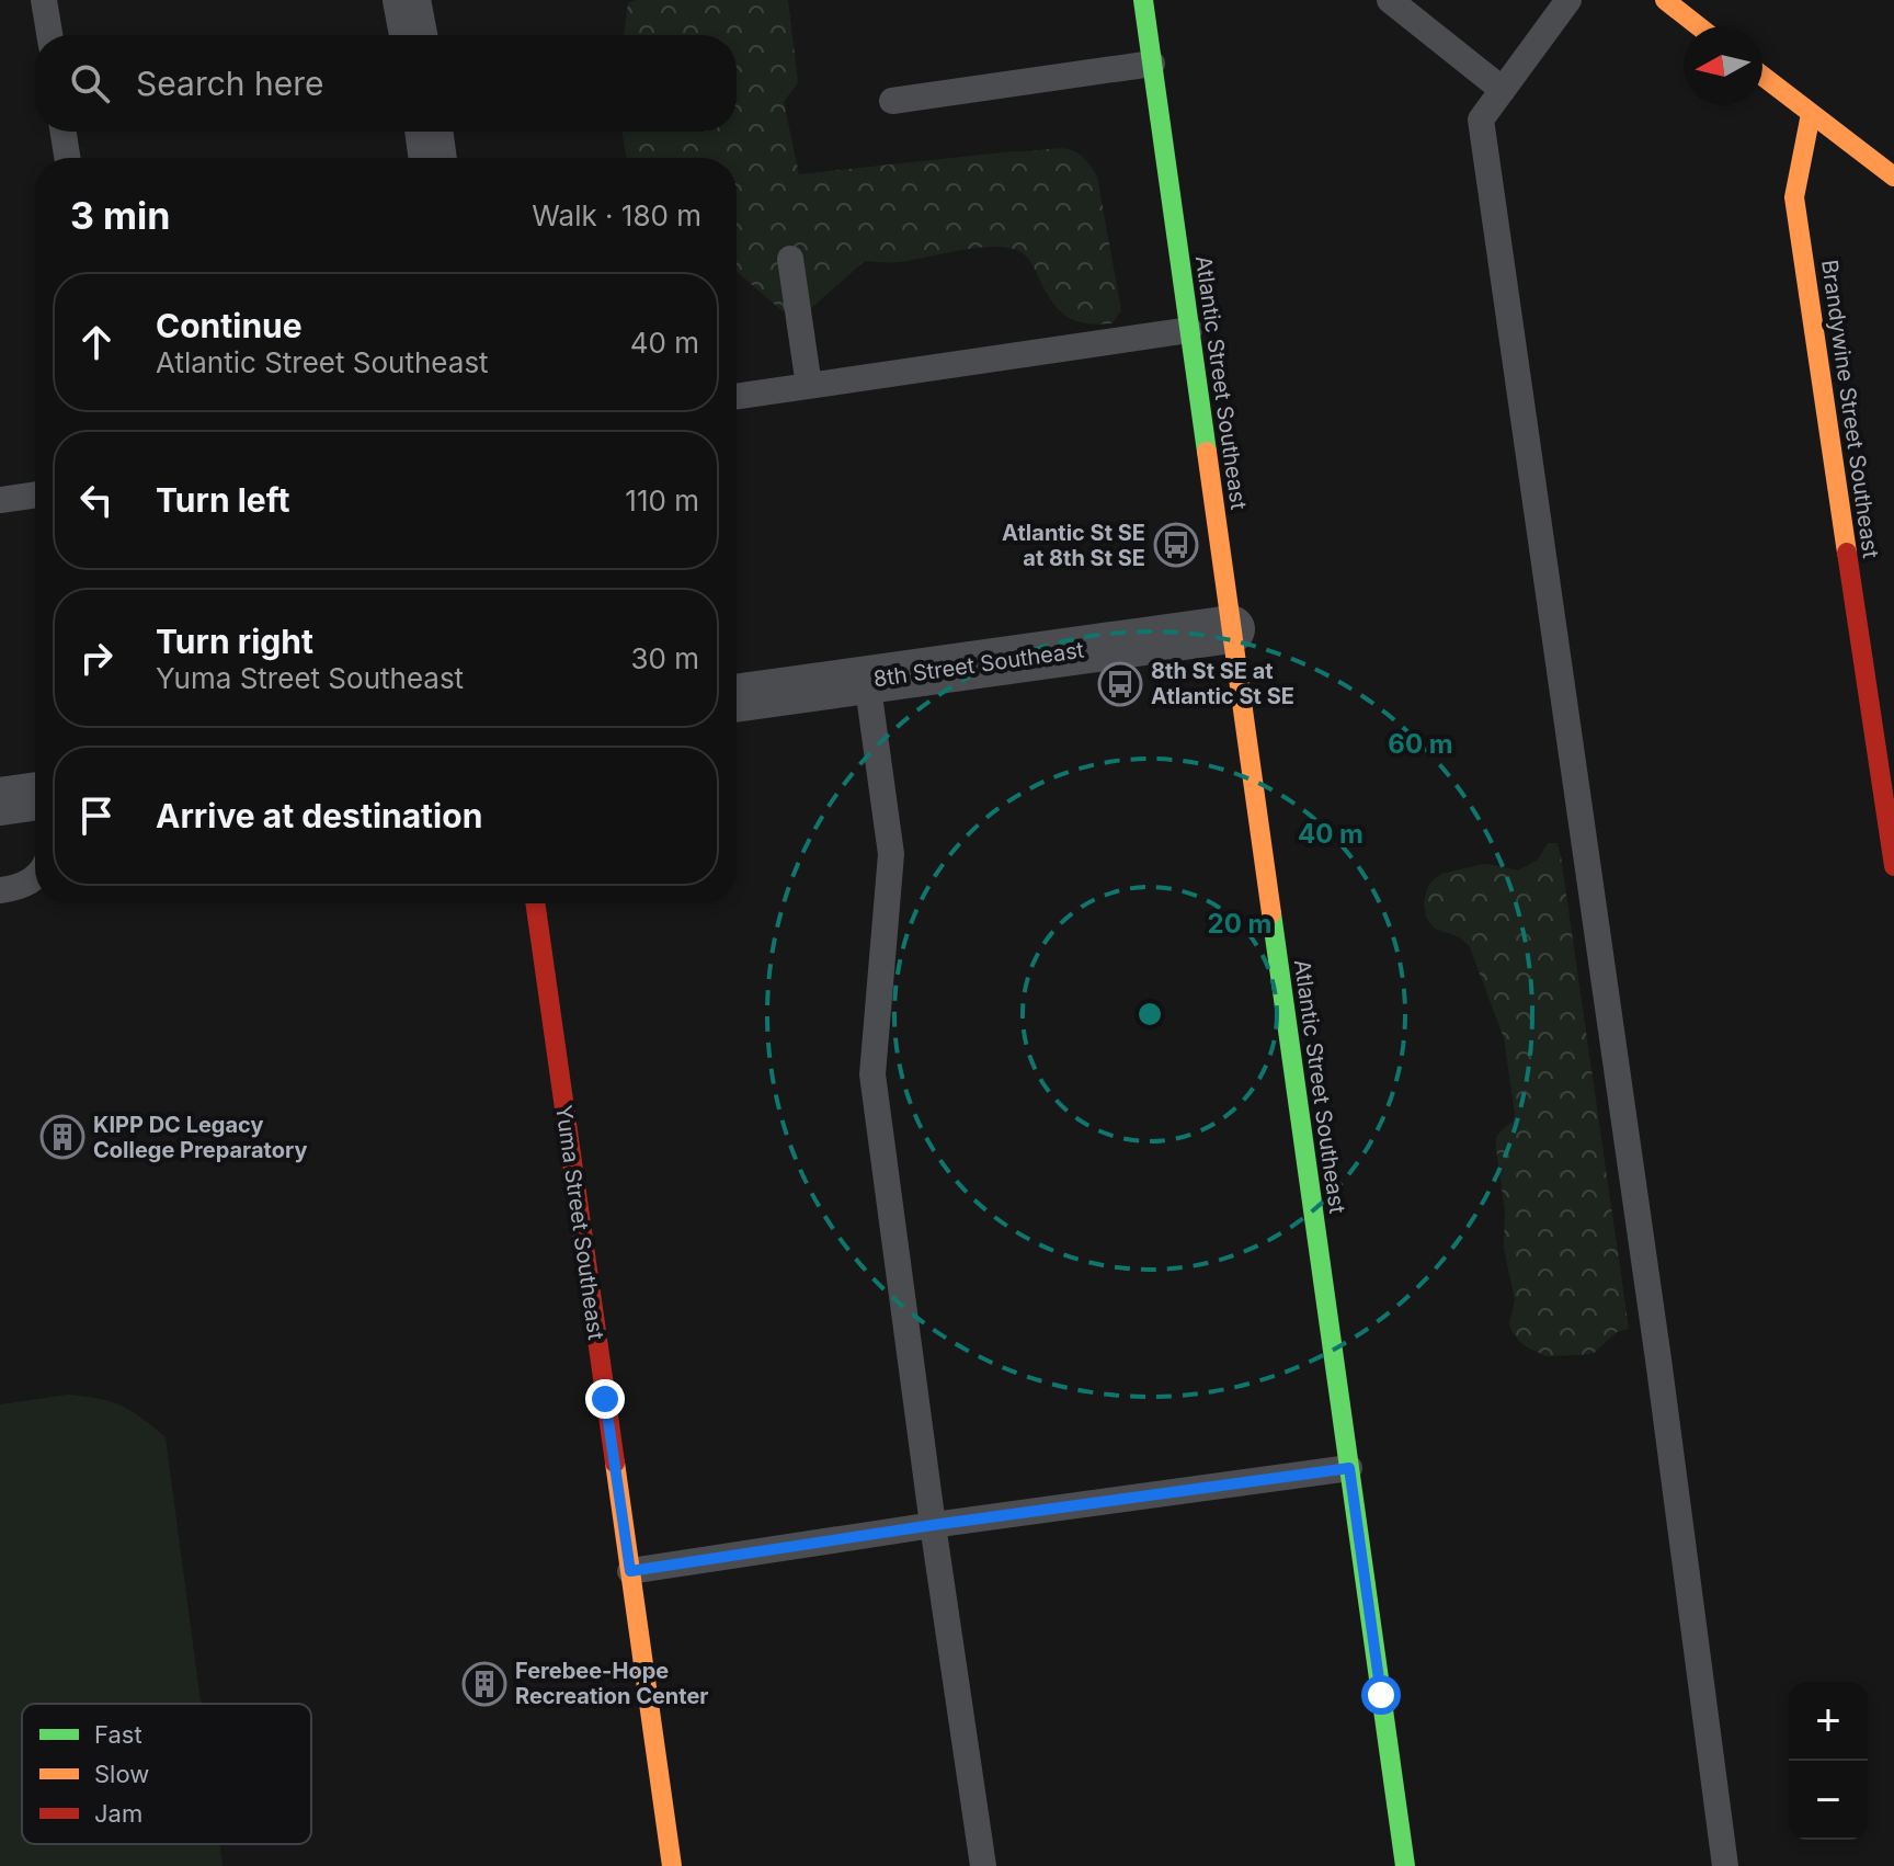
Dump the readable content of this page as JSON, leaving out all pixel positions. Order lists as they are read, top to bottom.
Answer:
{
  "streets": {
    "street": [
      "Atlantic Street Southeast",
      "Brandywine Street Southeast",
      "8th Street Southeast",
      "Yuma Street Southeast"
    ]
  },
  "crossings": [
    ["Atlantic Street Southeast", "8th Street Southeast"]
  ],
  "places": {
    "bus stop": ["Atlantic St SE at 8th St SE", "8th St SE at Atlantic St SE"],
    "building": ["KIPP DC Legacy College Preparatory", "Ferebee-Hope Recreation Center"]
  },
  "legend": ["Fast", "Slow", "Jam"],
  "north": "left",
  "page": {
    "search": "Search here",
    "heading": ["3 min", "Walk · 180 m"],
    "list": [
      ["Continue", "Atlantic Street Southeast", "40 m"],
      ["Turn left", "110 m"],
      ["Turn right", "Yuma Street Southeast", "30 m"],
      "Arrive at destination"
    ],
    "map_buttons": ["+", "−"]
  },
  "rings": ["60 m", "40 m", "20 m"]
}
